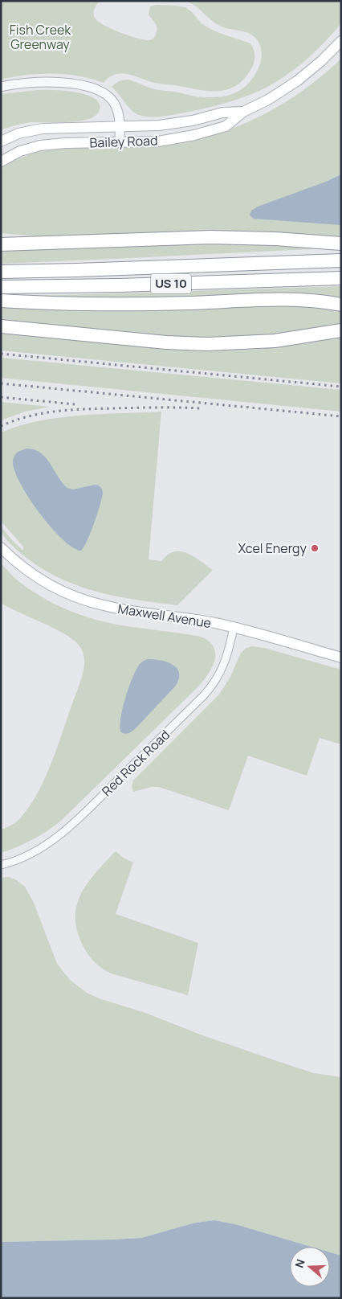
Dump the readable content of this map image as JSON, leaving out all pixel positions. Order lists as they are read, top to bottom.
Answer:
{
  "streets": {
    "highway": ["US 10"],
    "main road": ["Bailey Road", "Maxwell Avenue"],
    "street": ["Red Rock Road"]
  },
  "crossings": [
    ["Maxwell Avenue", "Red Rock Road"]
  ],
  "parks": ["Fish Creek Greenway"],
  "places": ["Xcel Energy"],
  "north": "left"
}
